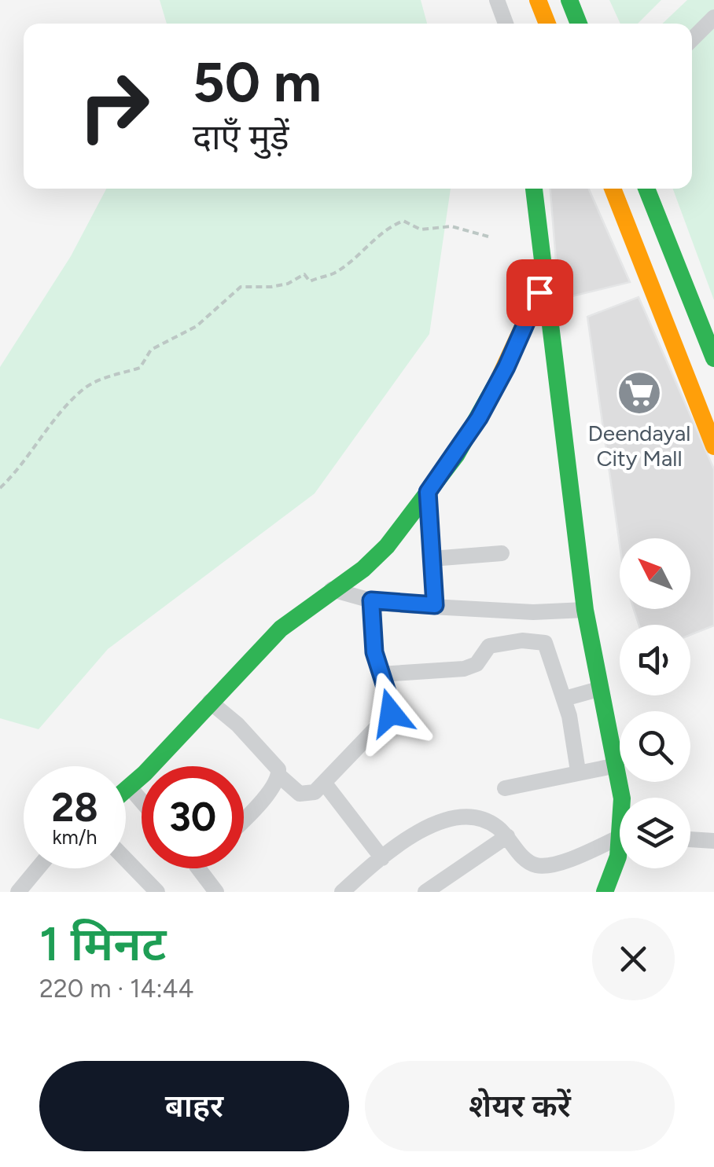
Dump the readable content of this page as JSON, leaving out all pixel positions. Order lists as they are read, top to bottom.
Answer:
{
  "places": {
    "supermarket": ["Deendayal City Mall"]
  },
  "north": "top left",
  "page": {
    "turn": ["50 m", "दाएँ मुड़ें"],
    "speed": "28 km/h",
    "limit": "30",
    "heading": ["1 मिनट", "220 m · 14:44"],
    "buttons": ["बाहर", "शेयर करें"]
  }
}
